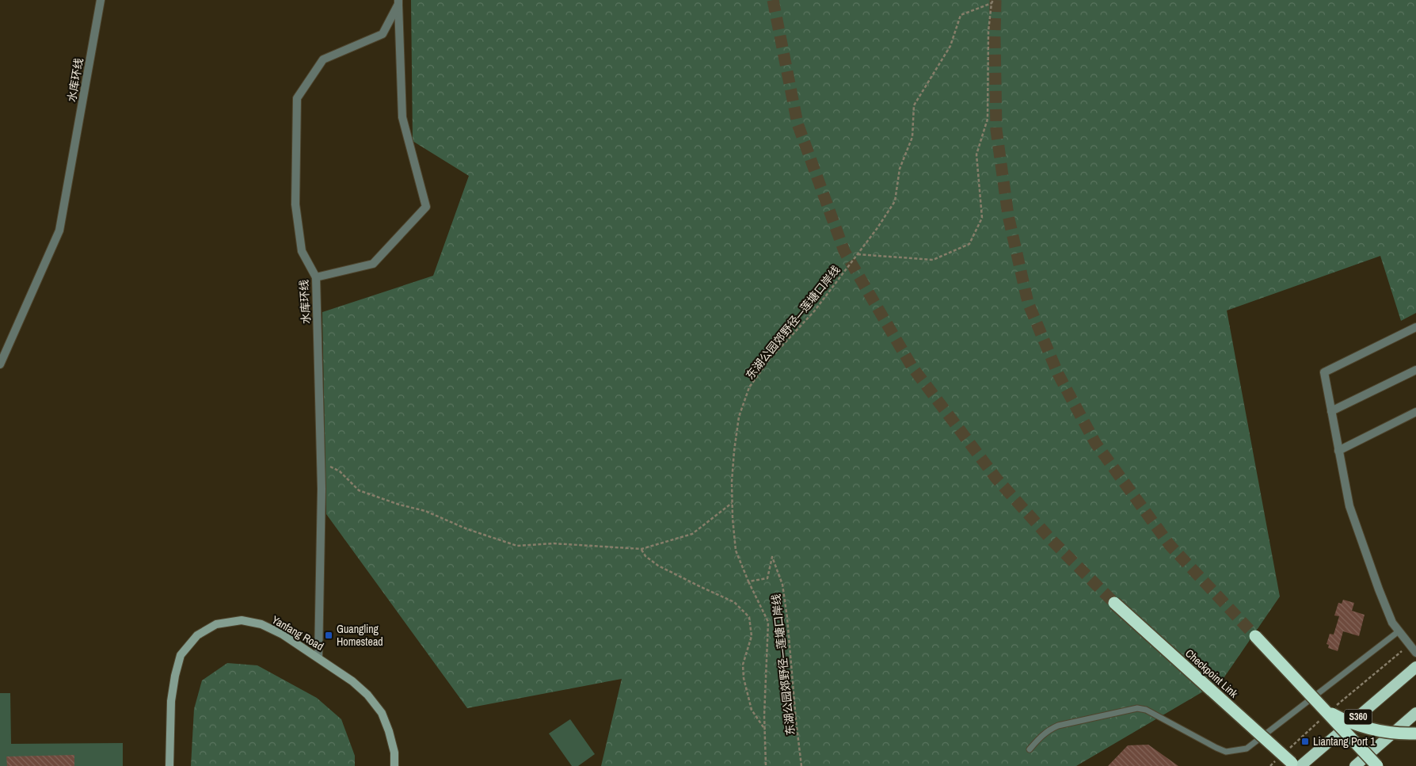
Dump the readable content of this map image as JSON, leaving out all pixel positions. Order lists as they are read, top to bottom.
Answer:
{
  "streets": {
    "highway": ["Checkpoint Link", "S360"],
    "main road": ["Yanfang Road"],
    "street": ["水库环线"],
    "path": ["东湖公园郊野径—莲塘口岸线"]
  },
  "crossings": [
    ["水库环线", "Yanfang Road"],
    ["Checkpoint Link", "S360"]
  ],
  "places": {
    "transit": ["Guangling Homestead", "Liantang Port 1"]
  }
}
